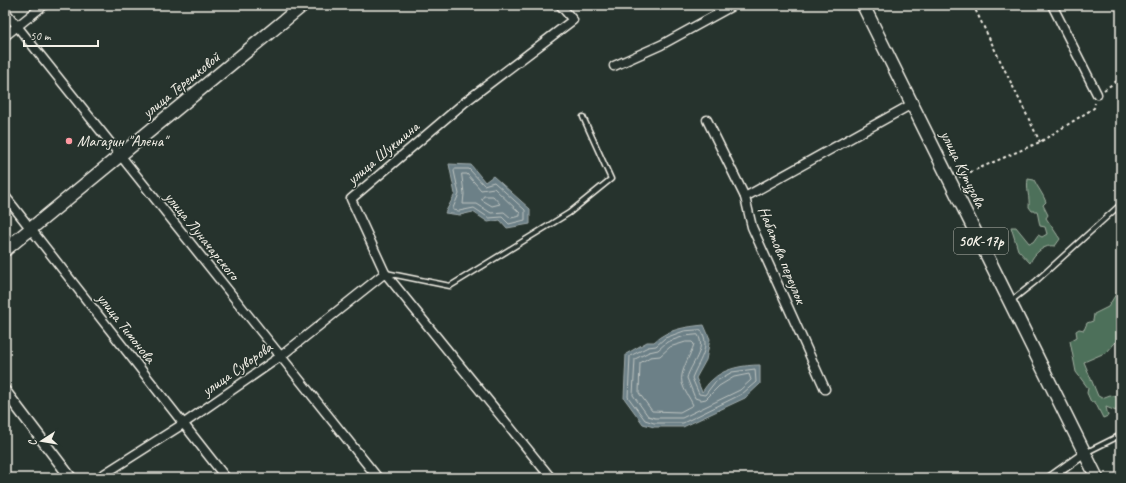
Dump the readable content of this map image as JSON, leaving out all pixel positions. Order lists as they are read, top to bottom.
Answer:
{
  "streets": {
    "main road": ["улица Терешковой", "улица Кутузова", "50К-17р"],
    "street": [
      "улица Шукшина",
      "улица Луначарского",
      "Набатова переулок",
      "улица Тимонова",
      "улица Суворова"
    ]
  },
  "crossings": [
    ["улица Терешковой", "улица Луначарского"],
    ["улица Терешковой", "улица Тимонова"],
    ["улица Шукшина", "улица Суворова"],
    ["улица Кутузова", "Набатова переулок"],
    ["улица Луначарского", "улица Суворова"],
    ["улица Тимонова", "улица Суворова"]
  ],
  "places": ["Магазин \"Алена\""],
  "scale_bar": "50 m",
  "north": "left"
}
